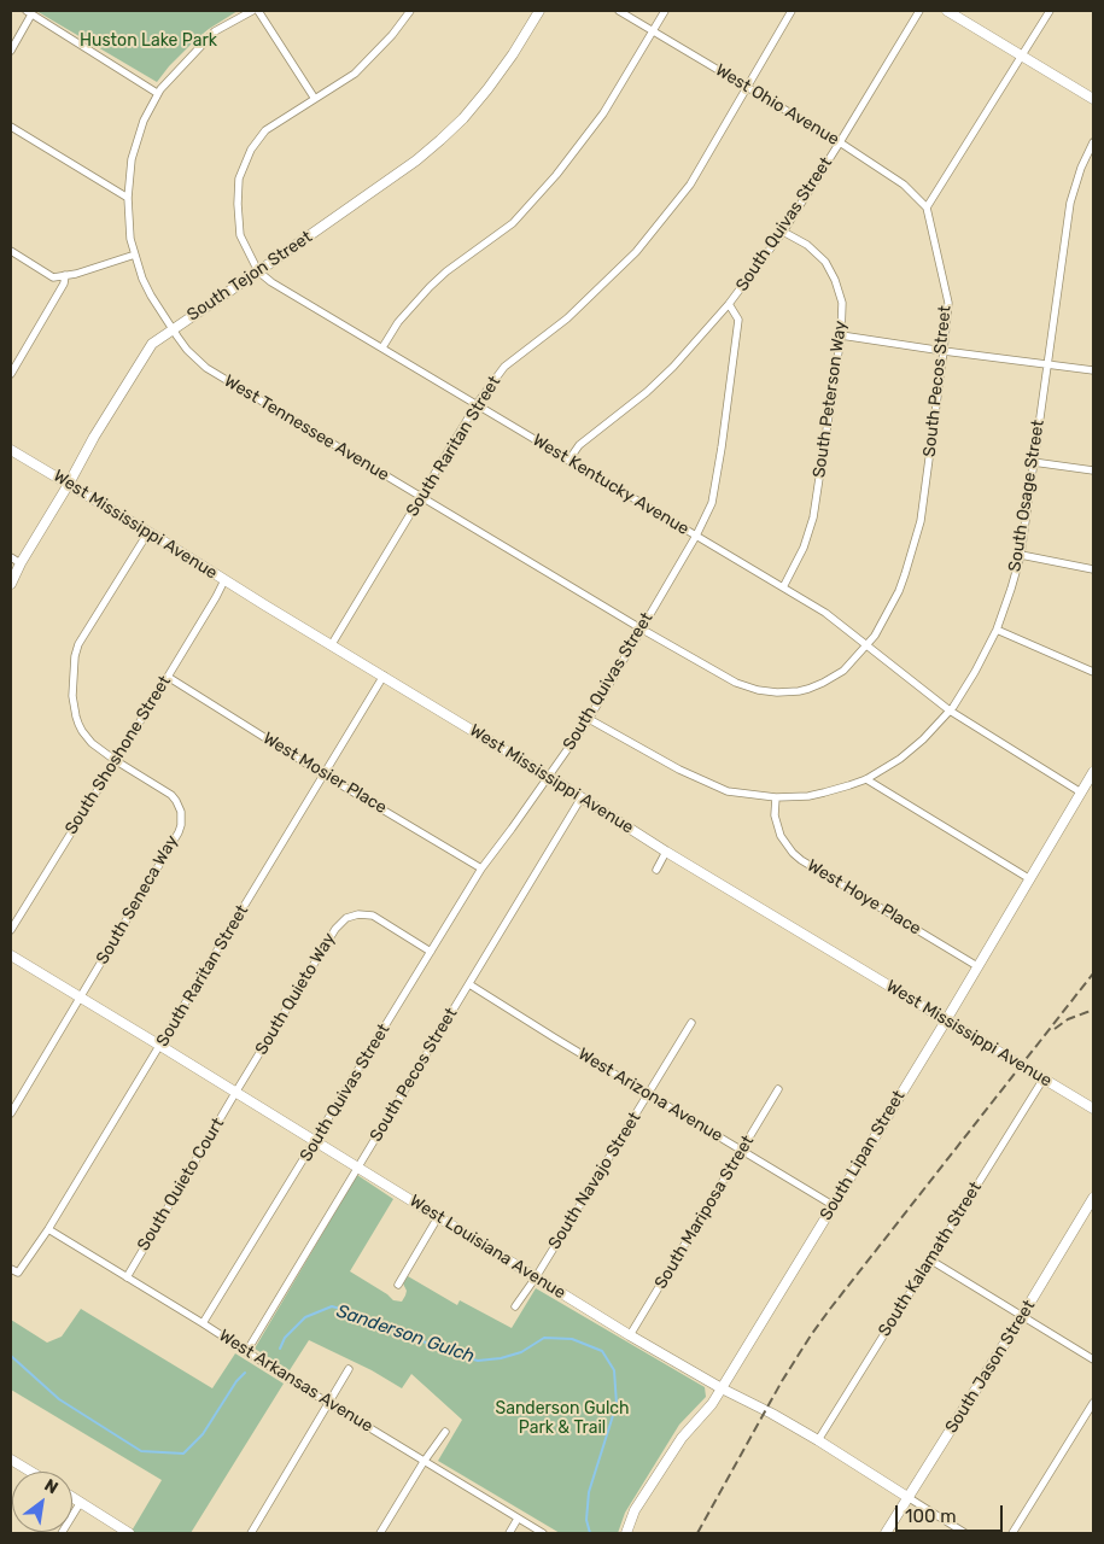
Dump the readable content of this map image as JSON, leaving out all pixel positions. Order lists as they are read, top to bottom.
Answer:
{
  "streets": {
    "street": [
      "West Ohio Avenue",
      "South Quivas Street",
      "South Tejon Street",
      "South Pecos Street",
      "South Peterson Way",
      "West Tennessee Avenue",
      "South Raritan Street",
      "West Kentucky Avenue",
      "South Osage Street",
      "West Mississippi Avenue",
      "South Shoshone Street",
      "West Mosier Place",
      "West Hoye Place",
      "South Seneca Way",
      "South Quieto Way",
      "West Arizona Avenue",
      "South Lipan Street",
      "South Navajo Street",
      "South Quieto Court",
      "South Mariposa Street",
      "West Louisiana Avenue",
      "South Kalamath Street",
      "South Jason Street",
      "West Arkansas Avenue"
    ]
  },
  "crossings": [
    ["West Ohio Avenue", "South Quivas Street"],
    ["West Ohio Avenue", "South Pecos Street"],
    ["West Ohio Avenue", "South Raritan Street"],
    ["South Quivas Street", "South Pecos Street"],
    ["South Quivas Street", "South Peterson Way"],
    ["South Quivas Street", "West Tennessee Avenue"],
    ["South Quivas Street", "West Kentucky Avenue"],
    ["South Quivas Street", "West Mississippi Avenue"],
    ["South Quivas Street", "West Mosier Place"],
    ["South Quivas Street", "South Quieto Way"],
    ["South Quivas Street", "West Louisiana Avenue"],
    ["South Quivas Street", "West Arkansas Avenue"],
    ["South Tejon Street", "West Tennessee Avenue"],
    ["South Tejon Street", "West Kentucky Avenue"],
    ["South Tejon Street", "West Mississippi Avenue"],
    ["South Pecos Street", "West Tennessee Avenue"],
    ["South Pecos Street", "West Kentucky Avenue"],
    ["South Pecos Street", "West Mississippi Avenue"],
    ["South Pecos Street", "West Arizona Avenue"],
    ["South Pecos Street", "West Louisiana Avenue"],
    ["South Pecos Street", "West Arkansas Avenue"],
    ["South Peterson Way", "West Kentucky Avenue"],
    ["West Tennessee Avenue", "South Raritan Street"],
    ["South Raritan Street", "West Kentucky Avenue"],
    ["South Raritan Street", "West Mississippi Avenue"],
    ["South Raritan Street", "West Mosier Place"],
    ["South Raritan Street", "West Louisiana Avenue"],
    ["South Raritan Street", "West Arkansas Avenue"],
    ["West Kentucky Avenue", "South Osage Street"],
    ["West Kentucky Avenue", "South Lipan Street"],
    ["South Osage Street", "West Hoye Place"],
    ["West Mississippi Avenue", "South Shoshone Street"],
    ["West Mississippi Avenue", "South Seneca Way"],
    ["West Mississippi Avenue", "South Lipan Street"],
    ["West Mississippi Avenue", "South Kalamath Street"],
    ["South Shoshone Street", "West Mosier Place"],
    ["South Shoshone Street", "South Seneca Way"],
    ["West Hoye Place", "South Lipan Street"],
    ["South Seneca Way", "West Louisiana Avenue"],
    ["South Quieto Way", "South Quieto Court"],
    ["South Quieto Way", "West Louisiana Avenue"],
    ["West Arizona Avenue", "South Lipan Street"],
    ["West Arizona Avenue", "South Navajo Street"],
    ["West Arizona Avenue", "South Mariposa Street"],
    ["South Lipan Street", "West Louisiana Avenue"],
    ["South Navajo Street", "West Louisiana Avenue"],
    ["South Quieto Court", "West Louisiana Avenue"],
    ["South Quieto Court", "West Arkansas Avenue"],
    ["South Mariposa Street", "West Louisiana Avenue"],
    ["West Louisiana Avenue", "South Kalamath Street"],
    ["West Louisiana Avenue", "South Jason Street"]
  ],
  "water": ["Sanderson Gulch"],
  "parks": ["Huston Lake Park", "Sanderson Gulch Park & Trail"],
  "scale_bar": "100 m",
  "north": "top right"
}
